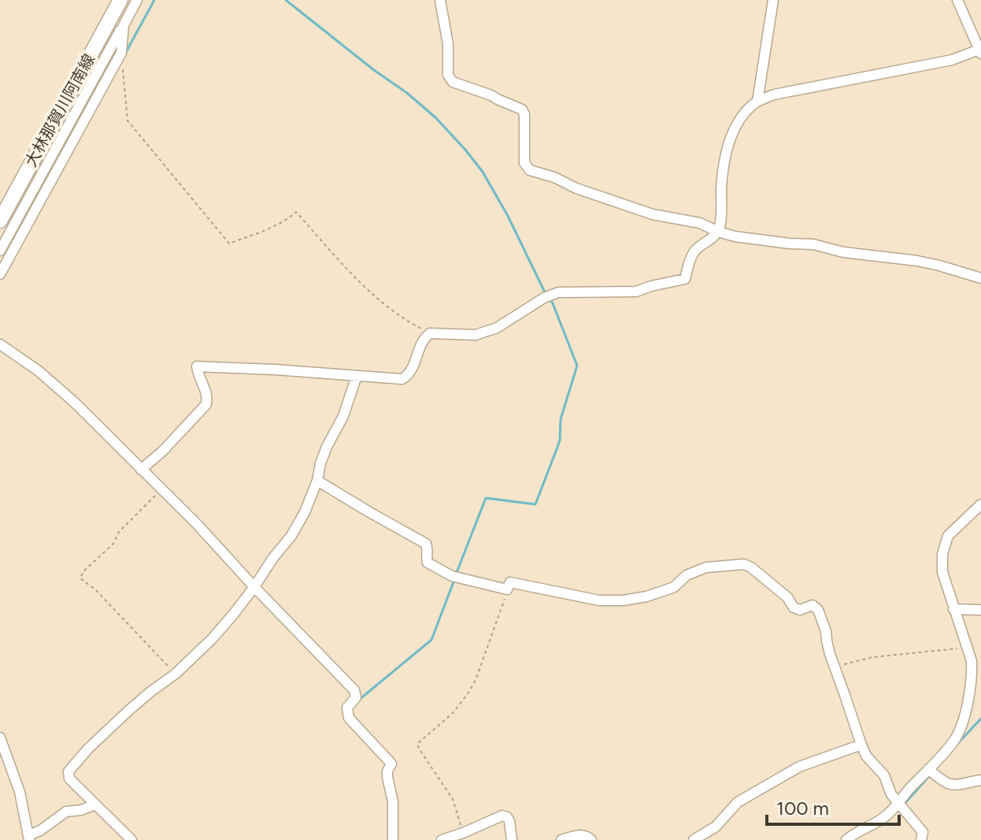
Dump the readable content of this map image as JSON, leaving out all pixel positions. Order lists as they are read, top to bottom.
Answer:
{
  "streets": {
    "main road": ["大林那賀川阿南線"]
  },
  "scale_bar": "100 m"
}
